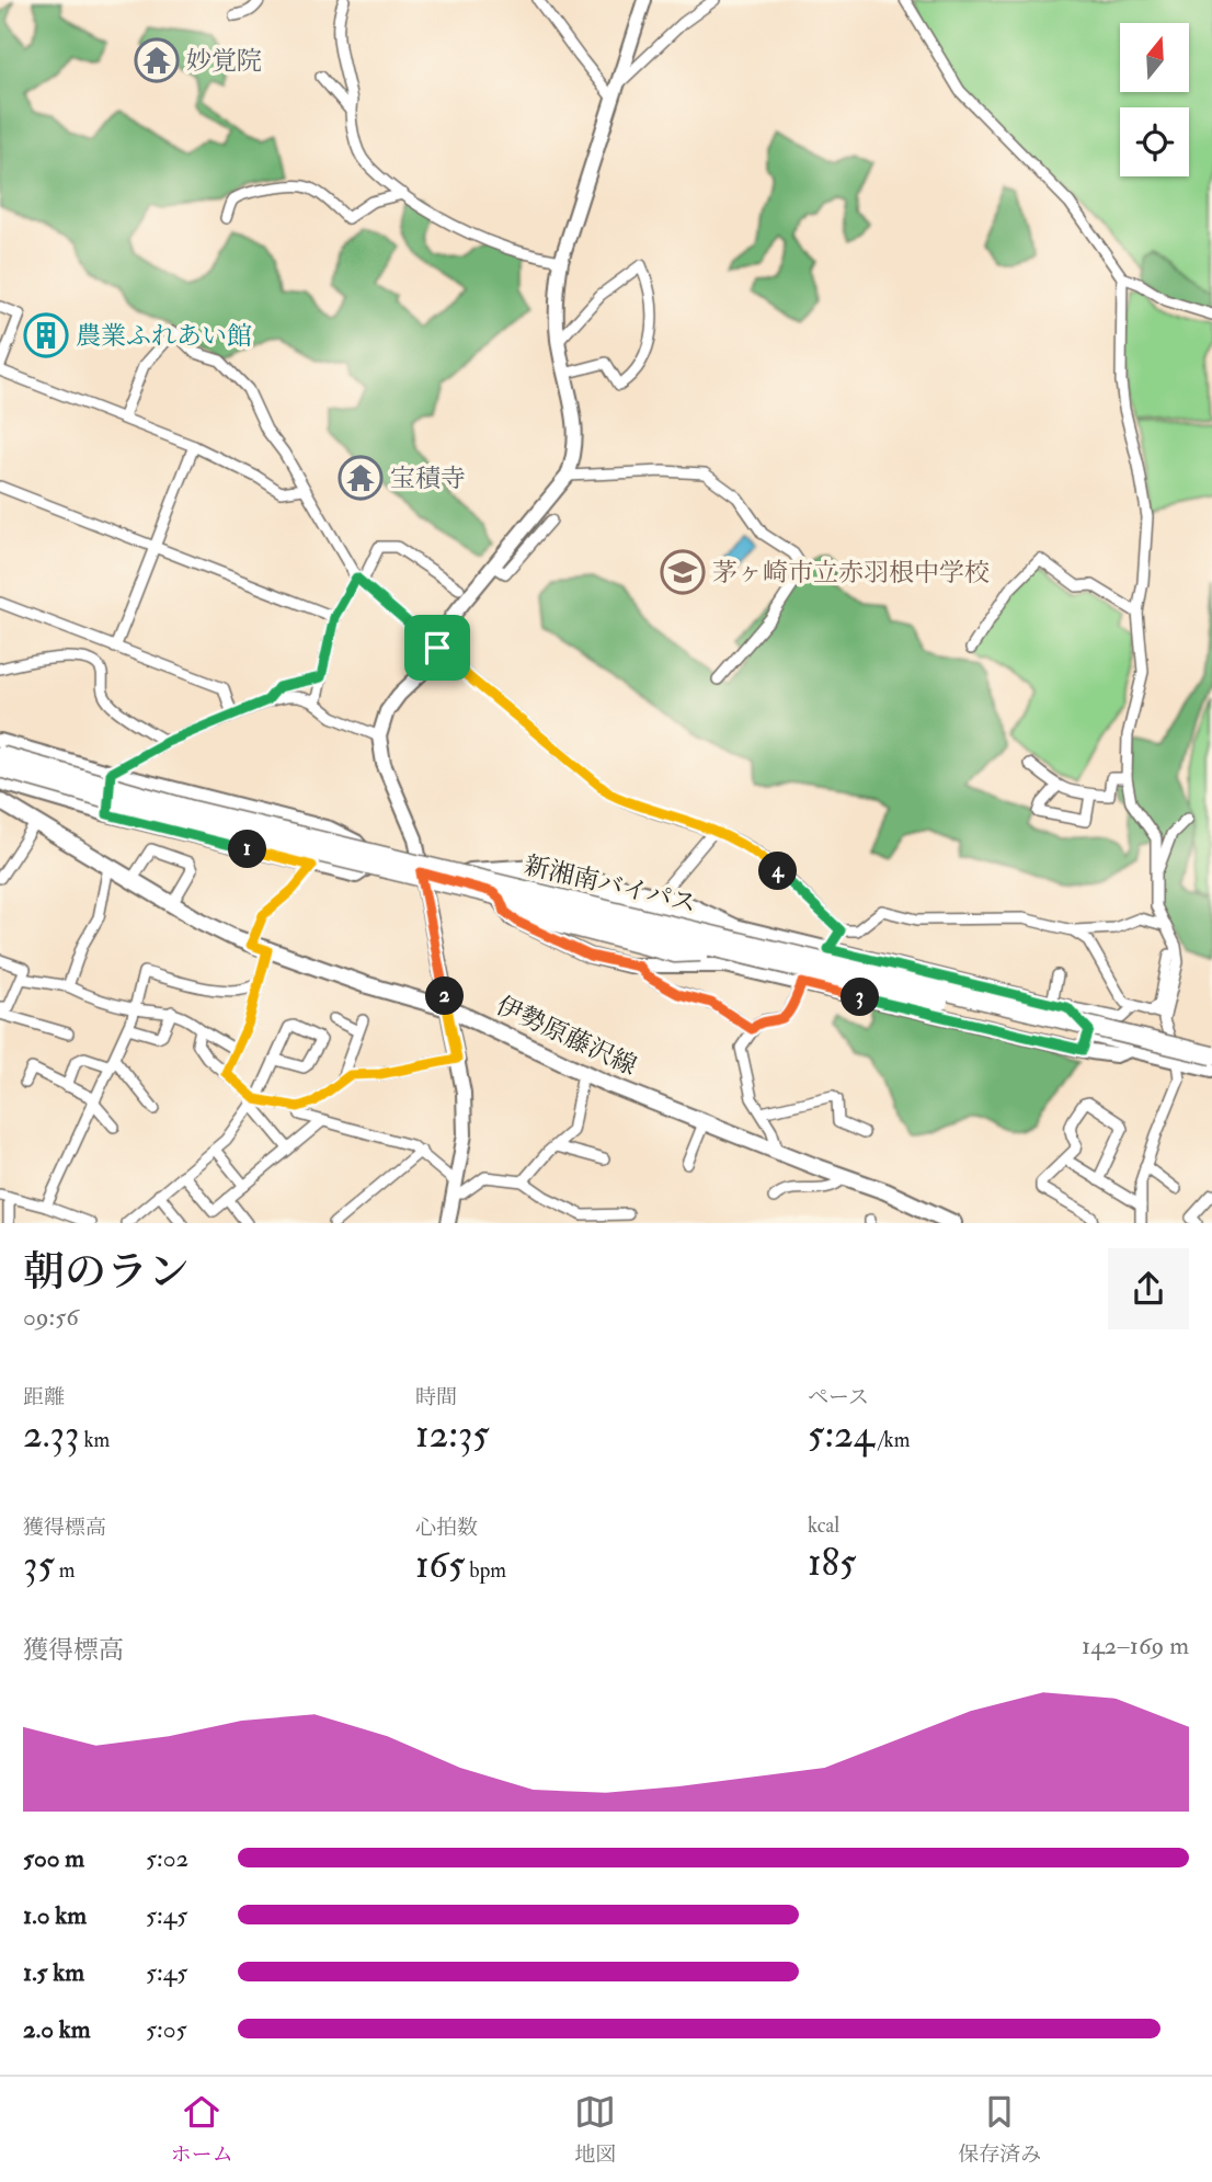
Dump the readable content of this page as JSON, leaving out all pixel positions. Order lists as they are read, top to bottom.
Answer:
{
  "streets": {
    "highway": ["新湘南バイパス"],
    "main road": ["伊勢原藤沢線"]
  },
  "places": {
    "temple": ["妙覚院", "宝積寺"],
    "building": ["農業ふれあい館"],
    "school or university": ["茅ヶ崎市立赤羽根中学校"]
  },
  "north": "top",
  "page": {
    "pins": [
      "1",
      "4",
      "2",
      "3"
    ],
    "heading": ["朝のラン", "09:56"],
    "stats": [
      ["距離", "2.33 km"],
      ["時間", "12:35"],
      ["ペース", "5:24 /km"],
      ["獲得標高", "35 m"],
      ["心拍数", "165 bpm"],
      ["kcal", "185"]
    ],
    "chart": ["獲得標高", "142–169 m"],
    "list": [
      {
        "name": "500 m",
        "note": "5:02"
      },
      {
        "name": "1.0 km",
        "note": "5:45"
      },
      {
        "name": "1.5 km",
        "note": "5:45"
      },
      {
        "name": "2.0 km",
        "note": "5:05"
      }
    ],
    "tabs": ["ホーム", "地図", "保存済み"]
  }
}
